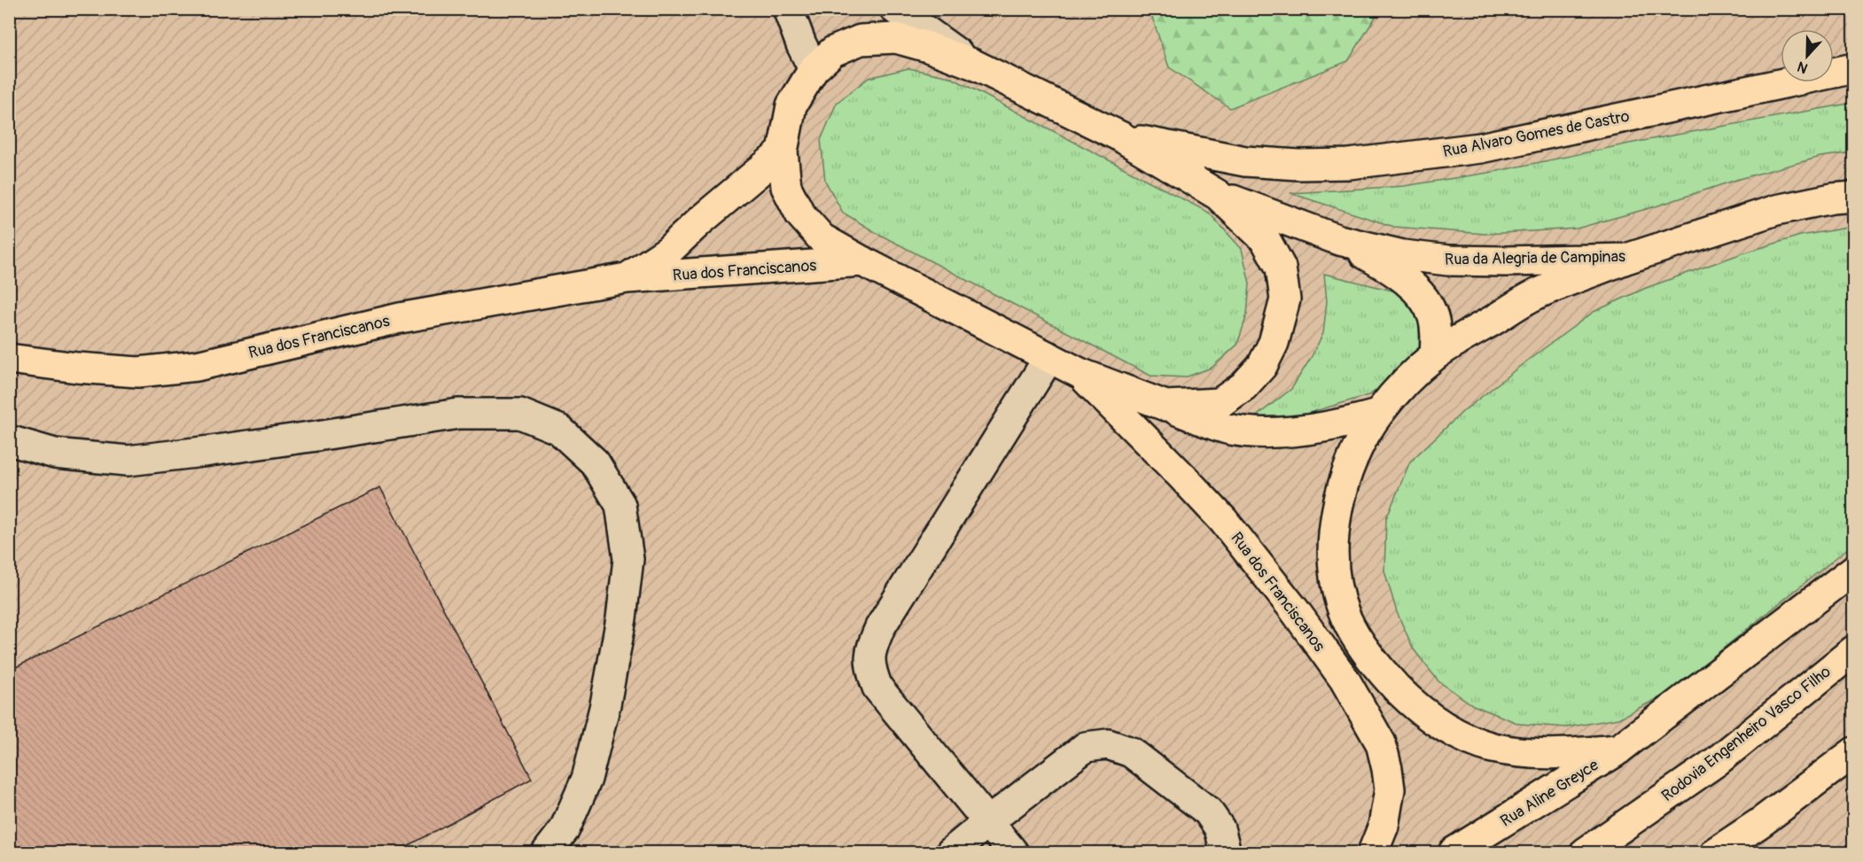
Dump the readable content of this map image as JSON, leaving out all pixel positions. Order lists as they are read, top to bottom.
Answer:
{
  "streets": {
    "main road": [
      "Rua Alvaro Gomes de Castro",
      "Rua da Alegria de Campinas",
      "Rua dos Franciscanos",
      "Rodovia Engenheiro Vasco Filho",
      "Rua Aline Greyce"
    ]
  },
  "north": "bottom"
}
